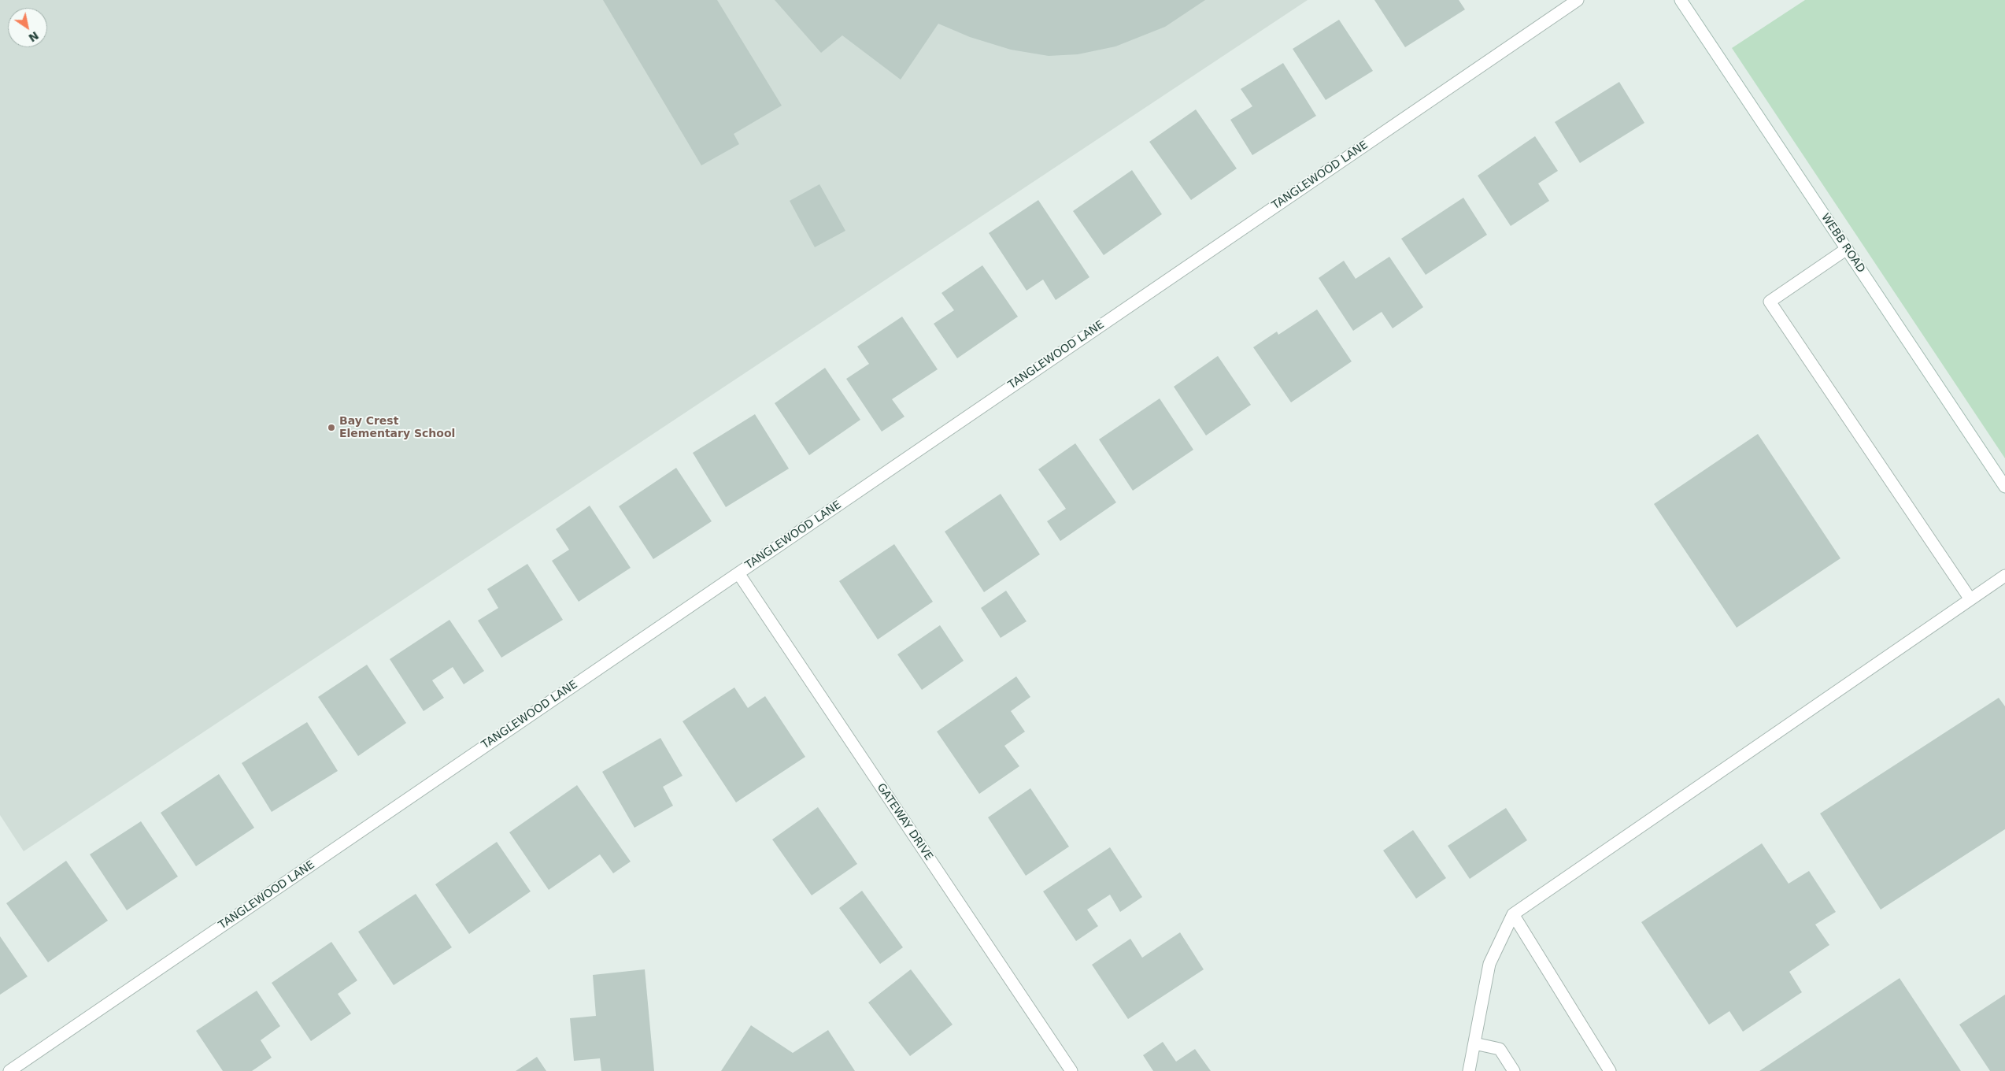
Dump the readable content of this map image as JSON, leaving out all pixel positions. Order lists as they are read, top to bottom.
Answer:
{
  "streets": {
    "street": ["TANGLEWOOD LANE", "WEBB ROAD", "GATEWAY DRIVE"]
  },
  "crossings": [
    ["TANGLEWOOD LANE", "GATEWAY DRIVE"]
  ],
  "places": ["Bay Crest Elementary School"],
  "north": "bottom right"
}
